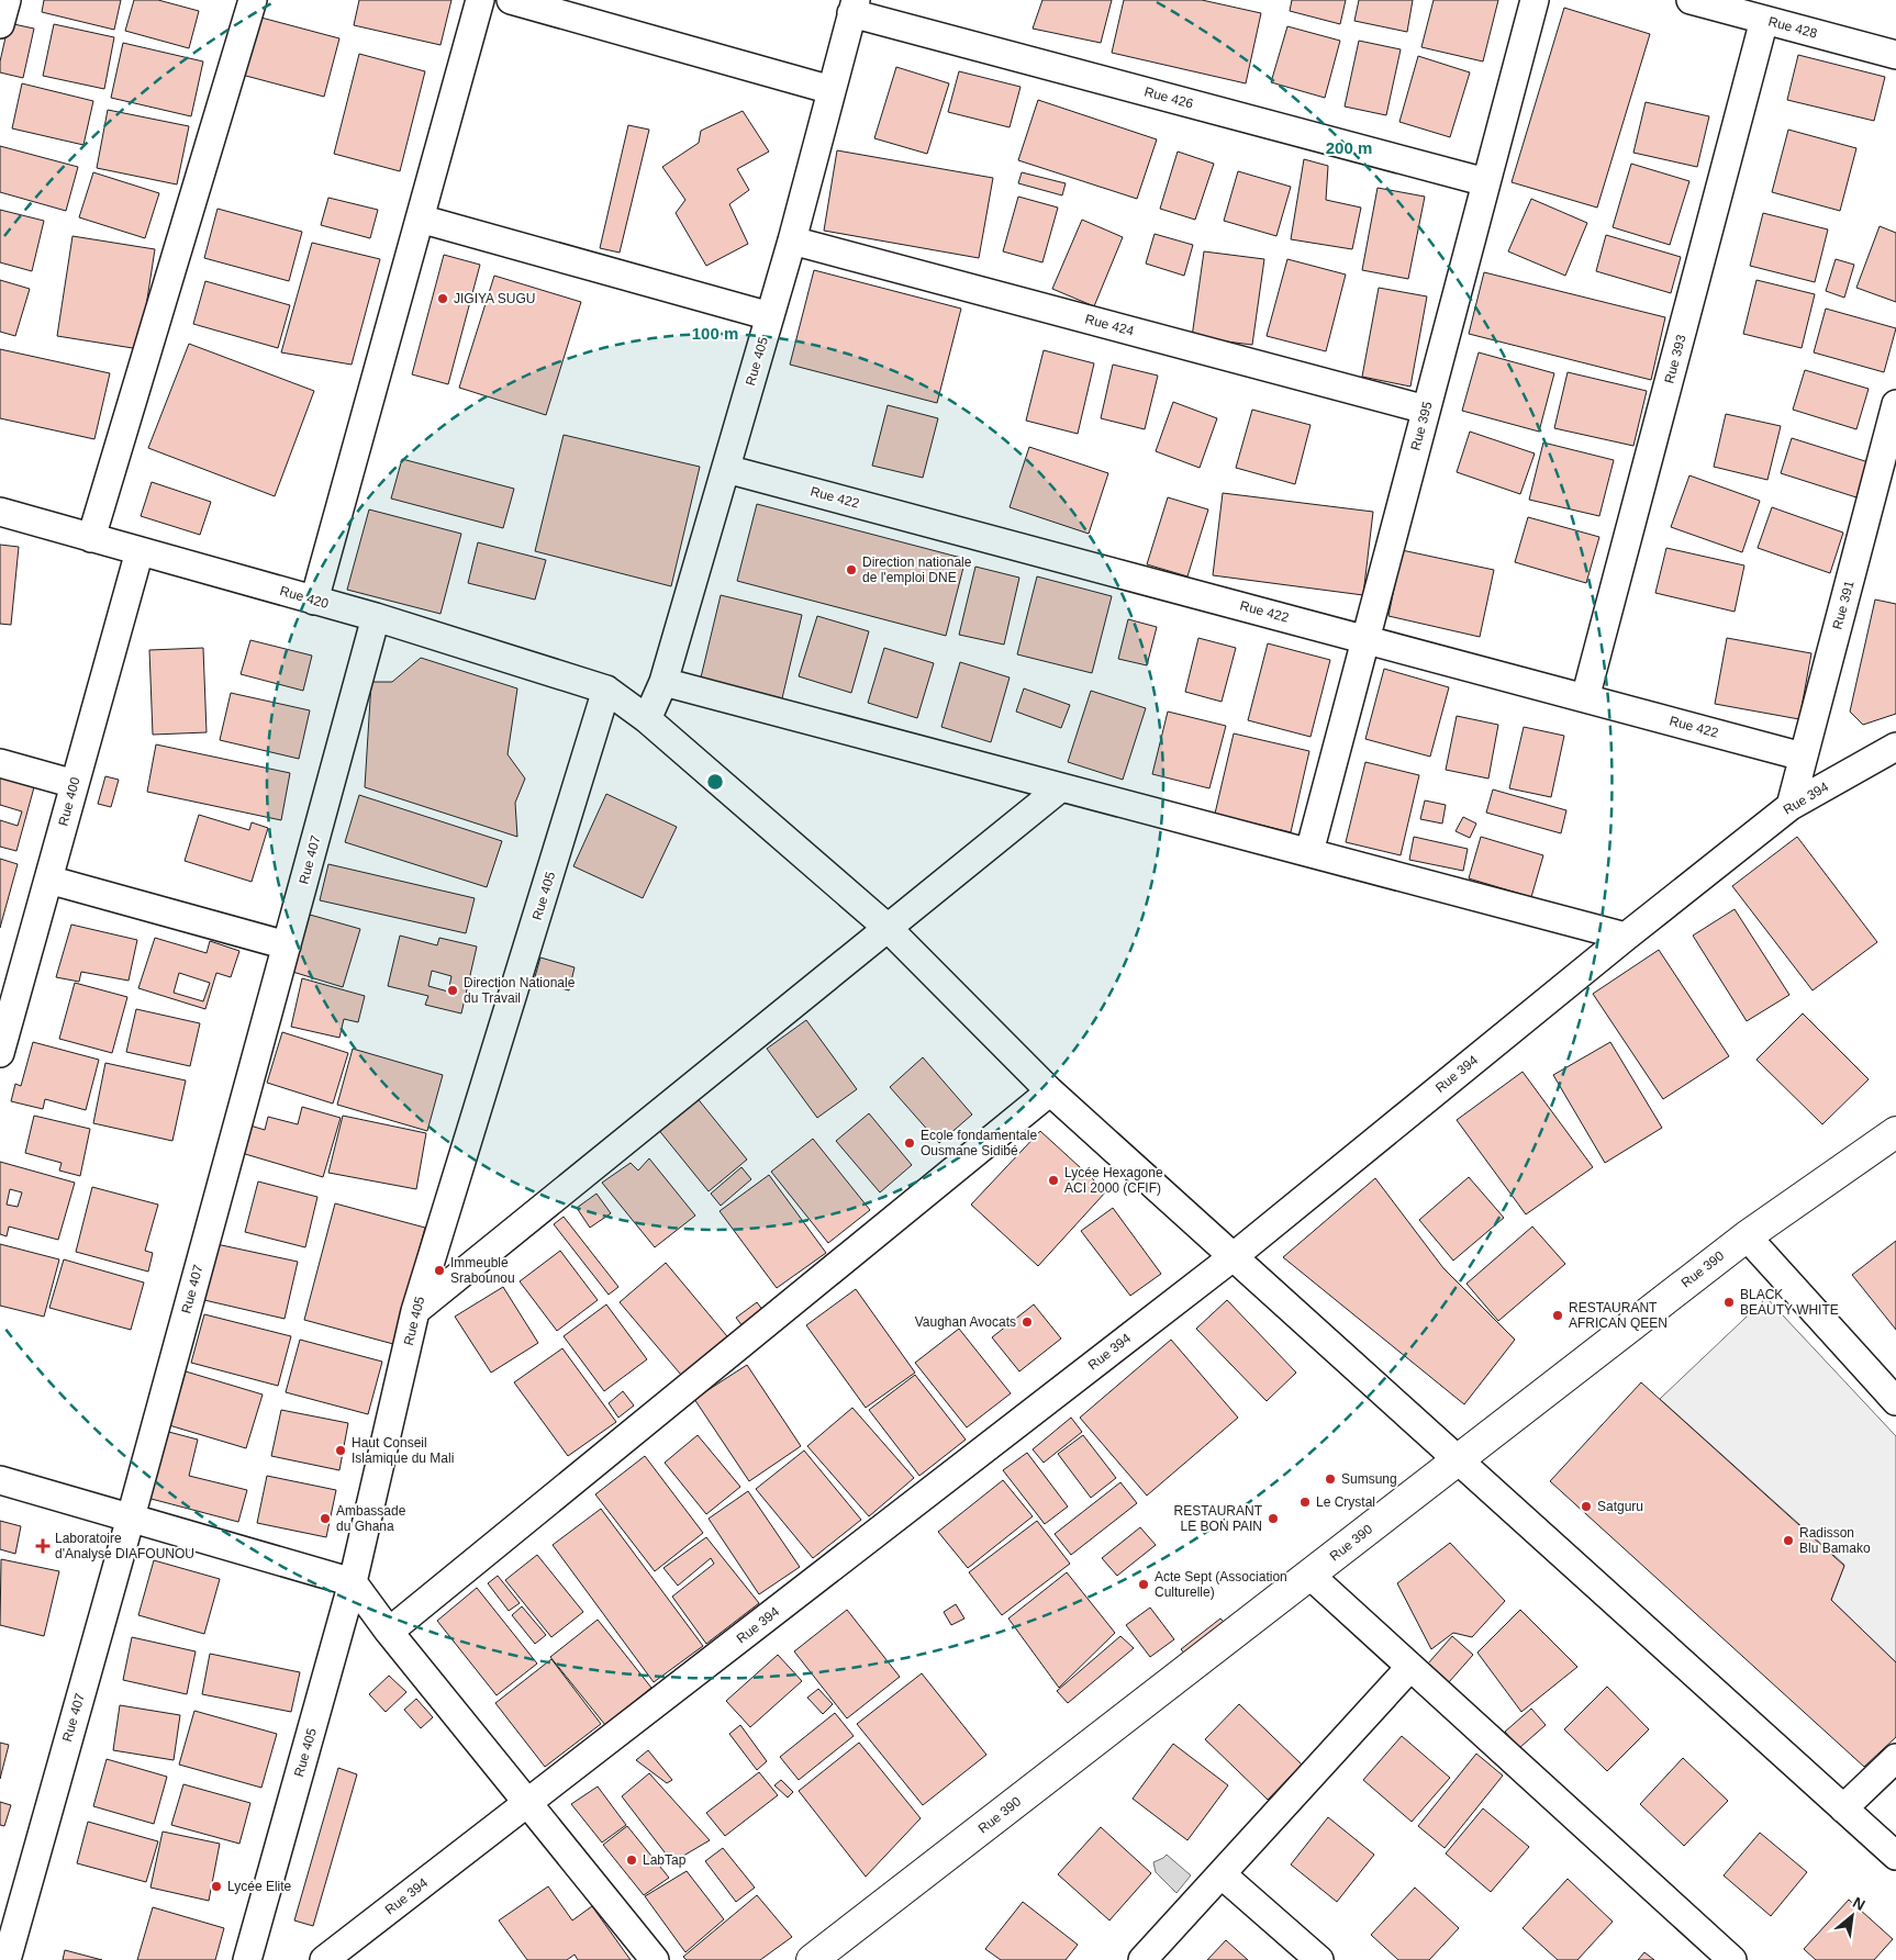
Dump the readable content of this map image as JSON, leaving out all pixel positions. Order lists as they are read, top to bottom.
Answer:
{
  "streets": {
    "street": [
      "Rue 428",
      "Rue 426",
      "Rue 424",
      "Rue 393",
      "Rue 405",
      "Rue 395",
      "Rue 422",
      "Rue 420",
      "Rue 391",
      "Rue 394",
      "Rue 400",
      "Rue 407",
      "Rue 390"
    ]
  },
  "crossings": [
    ["Rue 428", "Rue 393"],
    ["Rue 426", "Rue 405"],
    ["Rue 426", "Rue 395"],
    ["Rue 424", "Rue 405"],
    ["Rue 424", "Rue 395"],
    ["Rue 393", "Rue 422"],
    ["Rue 405", "Rue 422"],
    ["Rue 405", "Rue 420"],
    ["Rue 395", "Rue 422"],
    ["Rue 422", "Rue 391"],
    ["Rue 420", "Rue 394"],
    ["Rue 420", "Rue 400"],
    ["Rue 420", "Rue 407"],
    ["Rue 420", "Rue 390"],
    ["Rue 391", "Rue 394"]
  ],
  "places": {
    "other": [
      "JIGIYA SUGU",
      "Direction nationale de l'emploi DNE",
      "Direction Nationale du Travail",
      "Ecole fondamentale Ousmane Sidibé",
      "Lycée Hexagone ACI 2000 (CFIF)",
      "Immeuble Srabounou",
      "BLACK BEAUTY WHITE",
      "RESTAURANT AFRICAN QEEN",
      "Vaughan Avocats",
      "Haut Conseil Islamique du Mali",
      "Sumsung",
      "Le Crystal",
      "Satguru",
      "Ambassade du Ghana",
      "RESTAURANT LE BON PAIN",
      "Radisson Blu Bamako",
      "Acte Sept (Association Culturelle)",
      "LabTap",
      "Lycée Elite"
    ],
    "health": ["Laboratoire d'Analyse DIAFOUNOU"]
  },
  "north": "top right",
  "rings": ["200 m", "100 m"]
}
